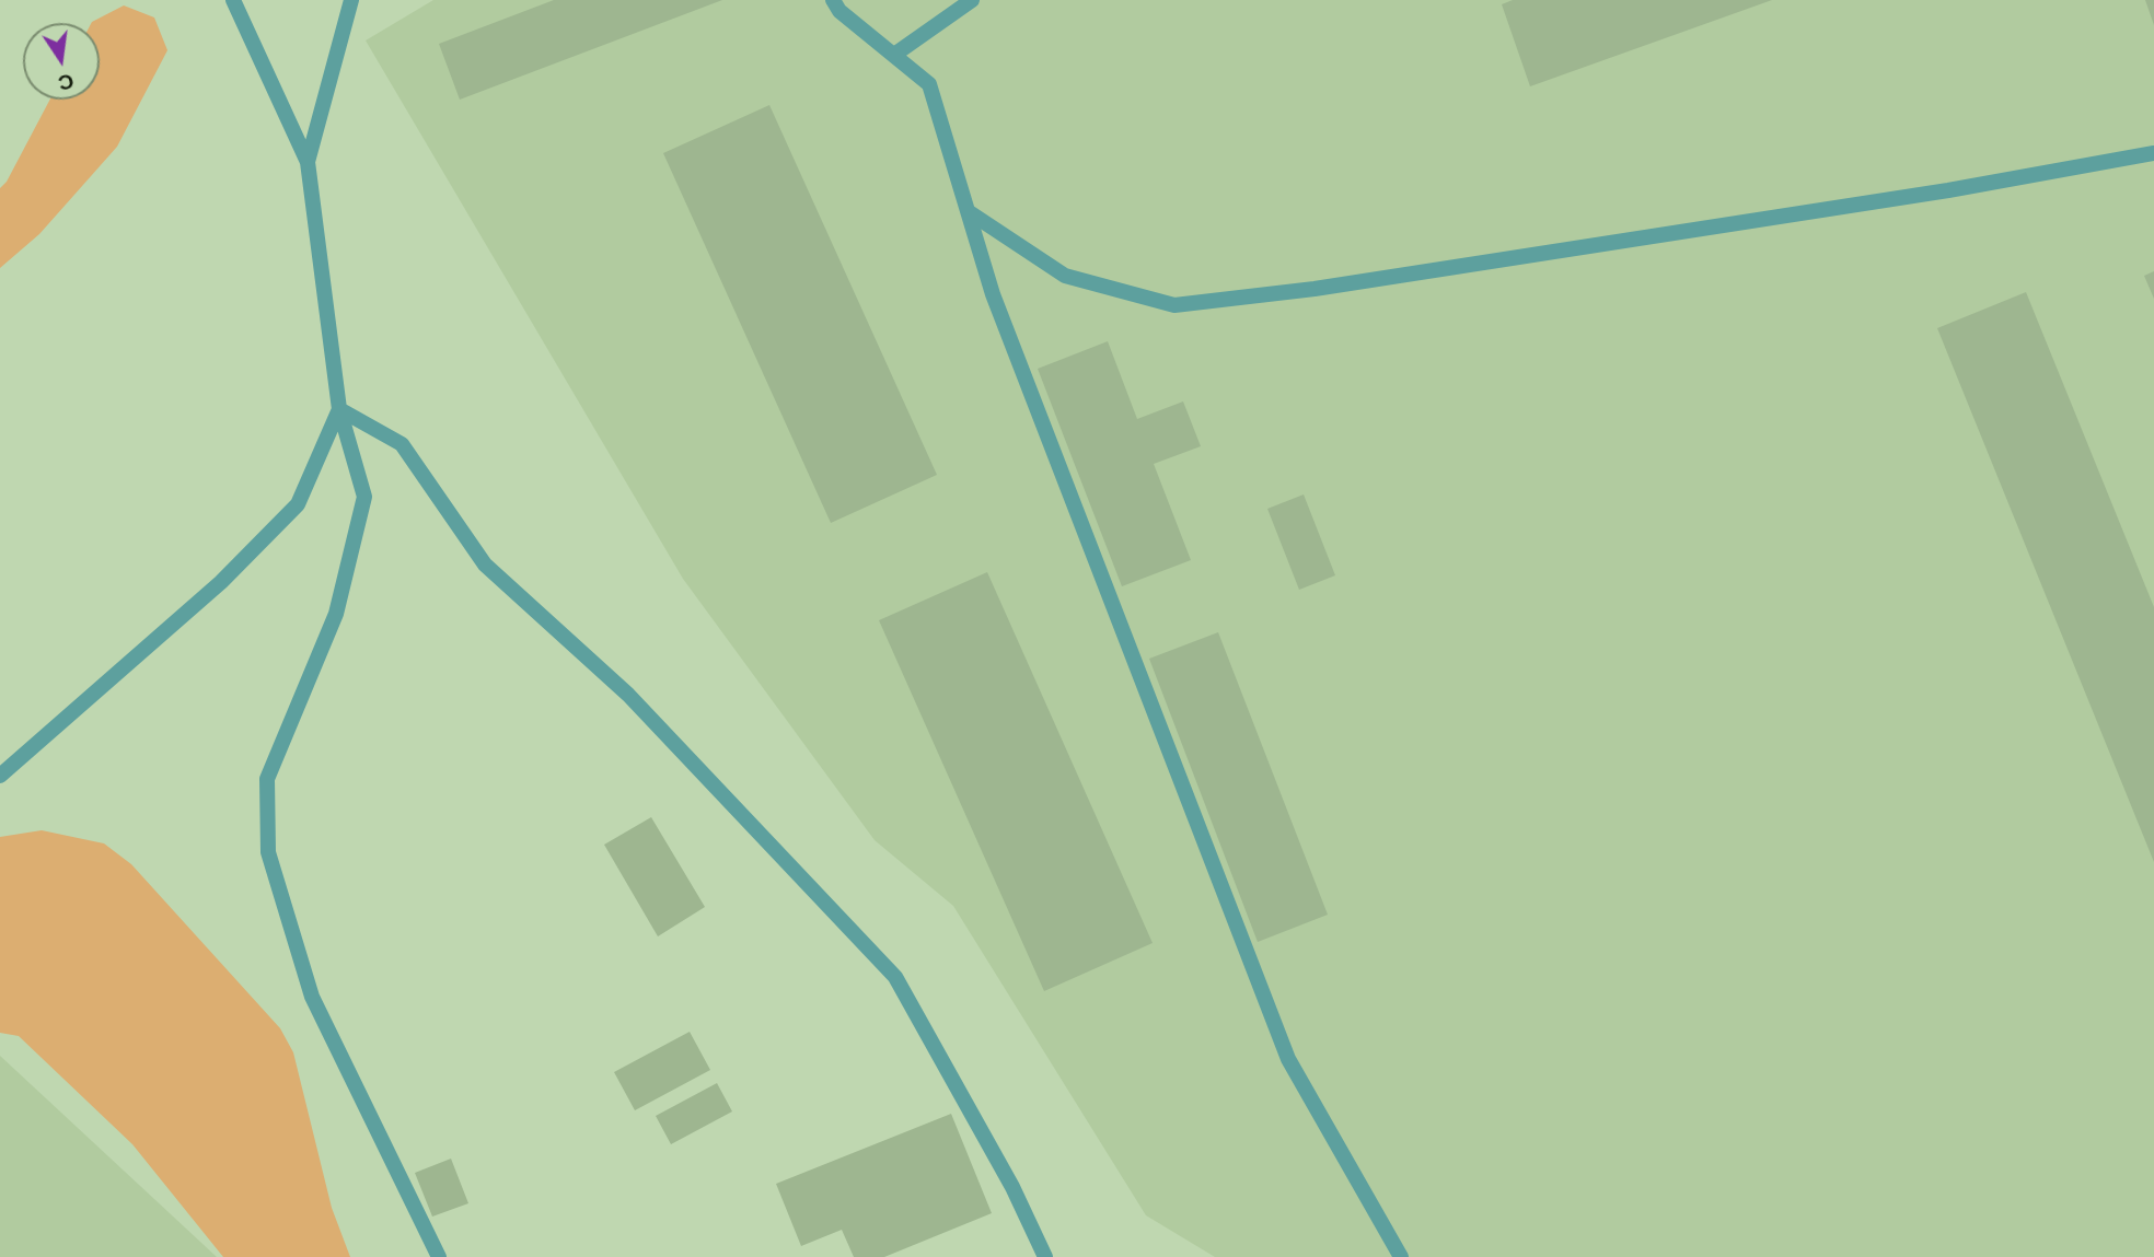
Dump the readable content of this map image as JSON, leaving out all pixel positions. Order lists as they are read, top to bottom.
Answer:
{
  "north": "bottom"
}
